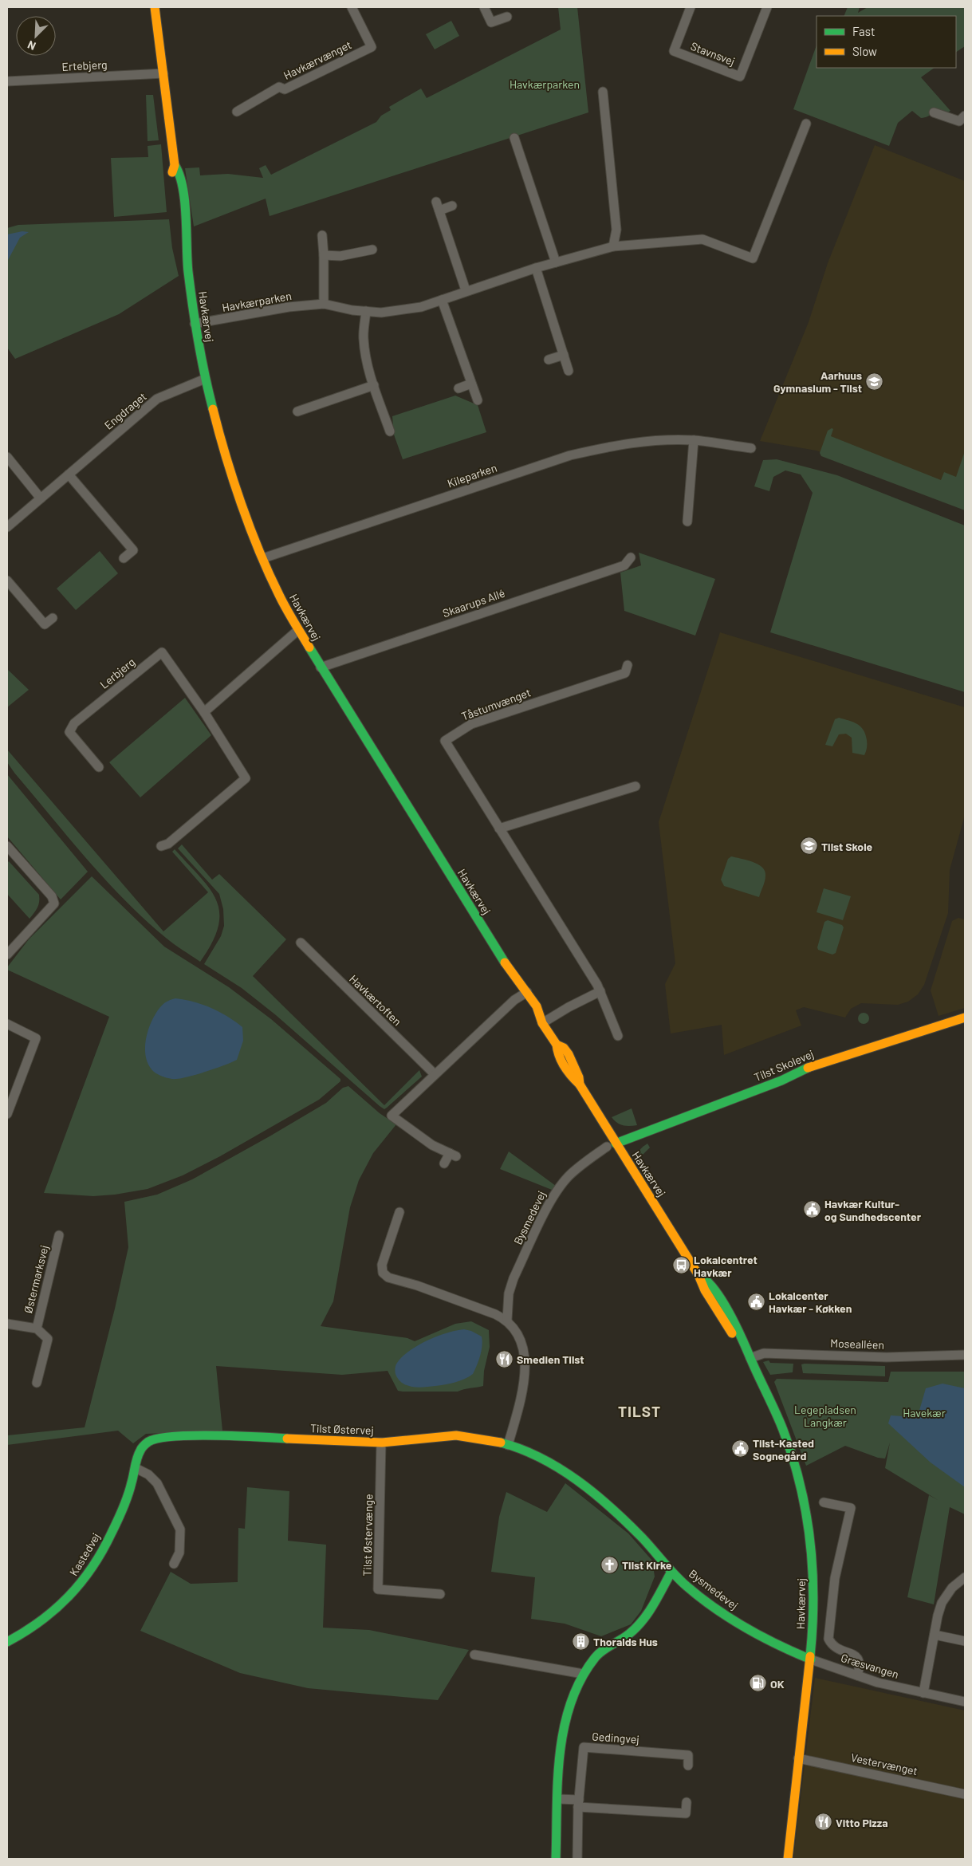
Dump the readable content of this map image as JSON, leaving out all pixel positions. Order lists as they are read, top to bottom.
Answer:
{
  "streets": {
    "street": [
      "Stavnsvej",
      "Havkærvænget",
      "Ertebjerg",
      "Havkærparken",
      "Havkærvej",
      "Engdraget",
      "Kileparken",
      "Skaarups Allé",
      "Lerbjerg",
      "Tåstumvænget",
      "Havkærtoften",
      "Tilst Skolevej",
      "Bysmedevej",
      "Østermarksvej",
      "Mosealléen",
      "Tilst Østervej",
      "Tilst Østervænge",
      "Kastedvej",
      "Græsvangen",
      "Gedingvej",
      "Vestervænget"
    ]
  },
  "crossings": [
    ["Ertebjerg", "Havkærvej"],
    ["Havkærparken", "Havkærvej"],
    ["Havkærvej", "Engdraget"],
    ["Havkærvej", "Kileparken"],
    ["Havkærvej", "Skaarups Allé"],
    ["Havkærvej", "Tilst Skolevej"],
    ["Havkærvej", "Bysmedevej"],
    ["Havkærvej", "Mosealléen"],
    ["Havkærvej", "Græsvangen"],
    ["Havkærvej", "Vestervænget"],
    ["Tilst Skolevej", "Bysmedevej"],
    ["Bysmedevej", "Tilst Østervej"],
    ["Bysmedevej", "Græsvangen"],
    ["Tilst Østervej", "Tilst Østervænge"],
    ["Tilst Østervej", "Kastedvej"]
  ],
  "districts": ["TILST"],
  "parks": ["Havkærparken", "Legepladsen Langkær", "Havekær"],
  "places": {
    "school or university": ["Aarhuus Gymnasium - Tilst", "Tilst Skole"],
    "public building": ["Havkær Kultur- og Sundhedscenter", "Lokalcenter Havkær - Køkken", "Tilst-Kasted Sognegård"],
    "bus stop": ["Lokalcentret Havkær"],
    "restaurant": ["Smedien Tilst", "Vitto Pizza"],
    "church": ["Tilst Kirke"],
    "building": ["Thoralds Hus"],
    "fuel station": ["OK"]
  },
  "legend": ["Fast", "Slow"],
  "north": "bottom left"
}
